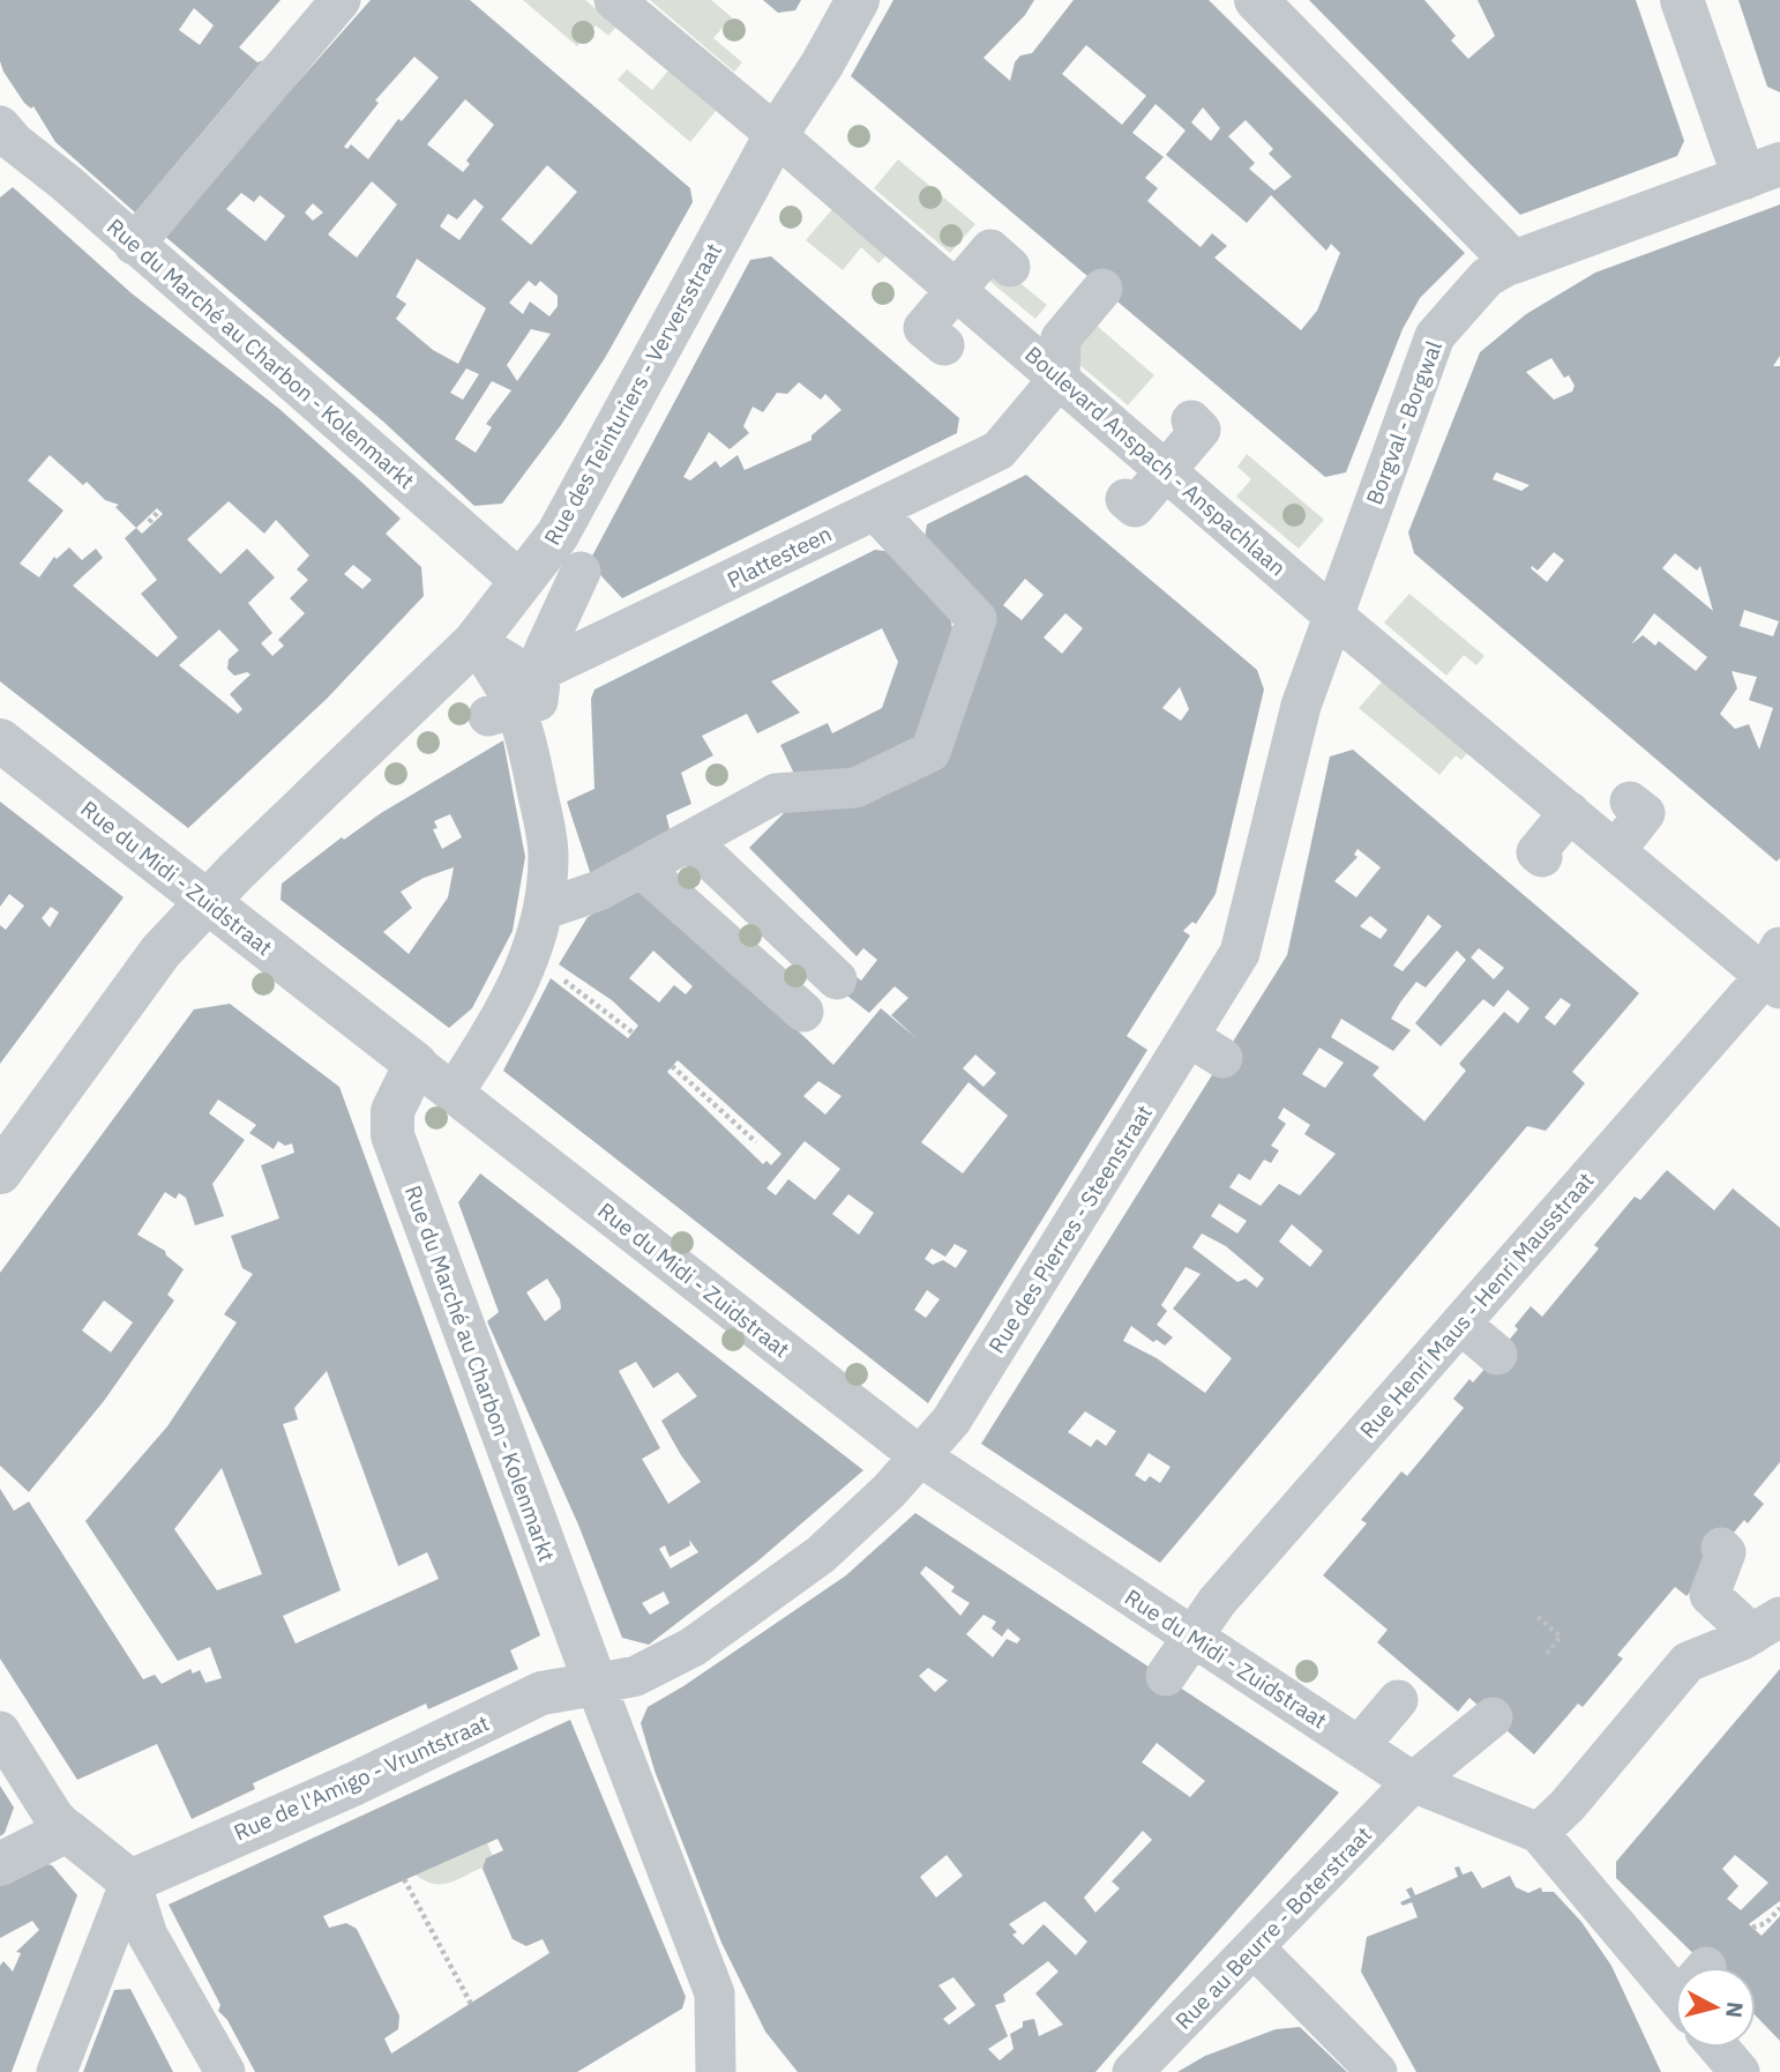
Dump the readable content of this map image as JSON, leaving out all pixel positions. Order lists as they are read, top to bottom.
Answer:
{
  "streets": {
    "street": [
      "Rue du Marché au Charbon - Kolenmarkt",
      "Rue des Teinturiers - Verversstraat",
      "Borgval - Borgwal",
      "Boulevard Anspach - Anspachlaan",
      "Plattesteen",
      "Rue du Midi - Zuidstraat",
      "Rue des Pierres - Steenstraat",
      "Rue Henri Maus - Henri Mausstraat",
      "Rue de l'Amigo - Vruntstraat",
      "Rue au Beurre - Boterstraat"
    ]
  },
  "crossings": [
    ["Rue du Marché au Charbon - Kolenmarkt", "Rue des Teinturiers - Verversstraat"],
    ["Rue du Marché au Charbon - Kolenmarkt", "Rue du Midi - Zuidstraat"],
    ["Rue du Marché au Charbon - Kolenmarkt", "Rue des Pierres - Steenstraat"],
    ["Rue du Marché au Charbon - Kolenmarkt", "Rue de l'Amigo - Vruntstraat"],
    ["Rue des Teinturiers - Verversstraat", "Boulevard Anspach - Anspachlaan"],
    ["Rue des Teinturiers - Verversstraat", "Rue du Midi - Zuidstraat"],
    ["Borgval - Borgwal", "Boulevard Anspach - Anspachlaan"],
    ["Borgval - Borgwal", "Rue des Pierres - Steenstraat"],
    ["Boulevard Anspach - Anspachlaan", "Plattesteen"],
    ["Boulevard Anspach - Anspachlaan", "Rue des Pierres - Steenstraat"],
    ["Boulevard Anspach - Anspachlaan", "Rue Henri Maus - Henri Mausstraat"],
    ["Rue du Midi - Zuidstraat", "Rue des Pierres - Steenstraat"],
    ["Rue du Midi - Zuidstraat", "Rue Henri Maus - Henri Mausstraat"],
    ["Rue du Midi - Zuidstraat", "Rue au Beurre - Boterstraat"],
    ["Rue des Pierres - Steenstraat", "Rue de l'Amigo - Vruntstraat"]
  ],
  "north": "right"
}
